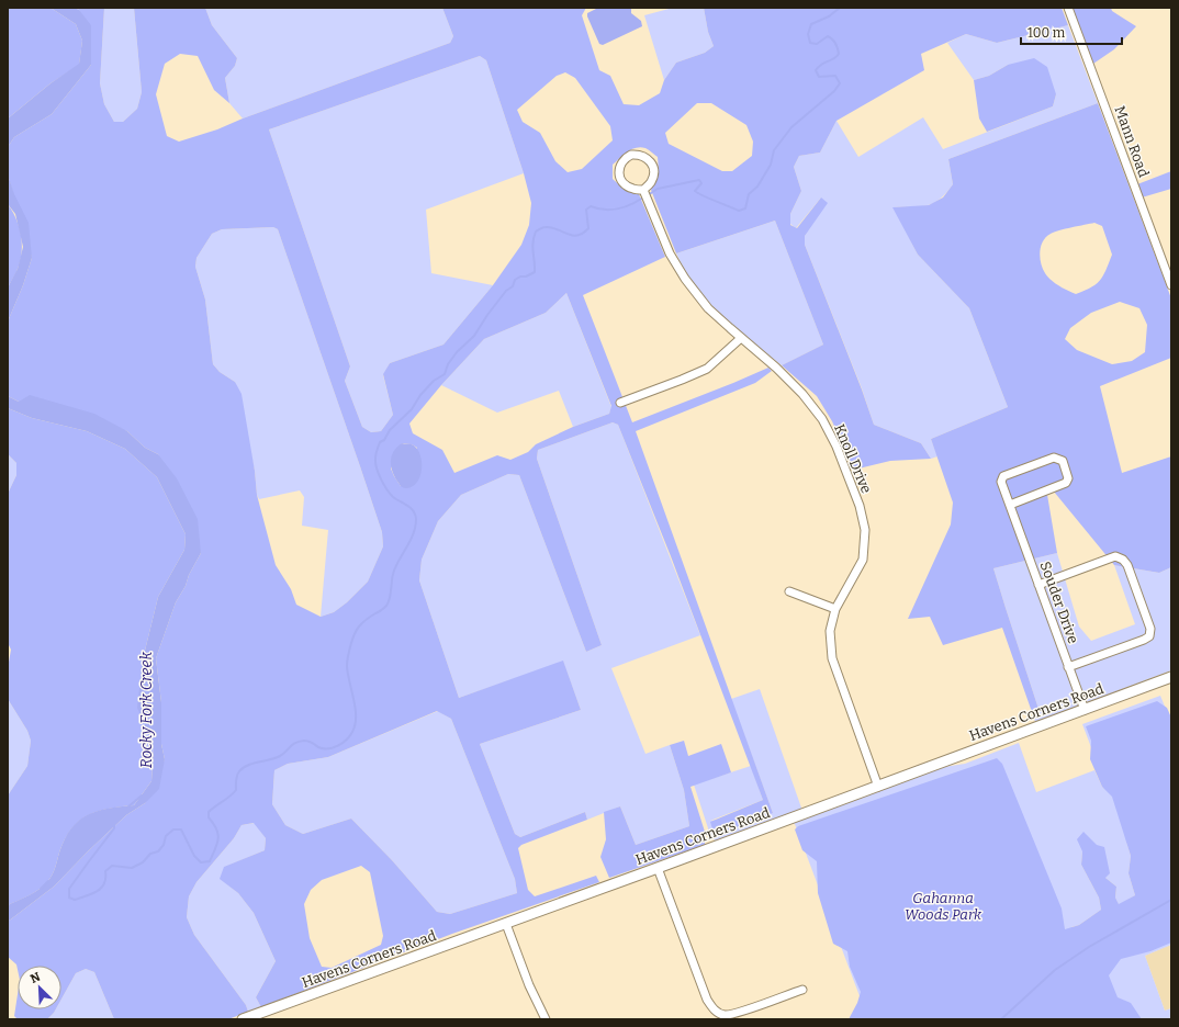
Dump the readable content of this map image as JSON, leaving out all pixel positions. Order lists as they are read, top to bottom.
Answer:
{
  "streets": {
    "main road": ["Havens Corners Road"],
    "street": ["Mann Road", "Knoll Drive", "Souder Drive"]
  },
  "crossings": [
    ["Knoll Drive", "Havens Corners Road"],
    ["Souder Drive", "Havens Corners Road"]
  ],
  "water": ["Rocky Fork Creek"],
  "parks": ["Gahanna Woods Park"],
  "scale_bar": "100 m",
  "north": "top left"
}
